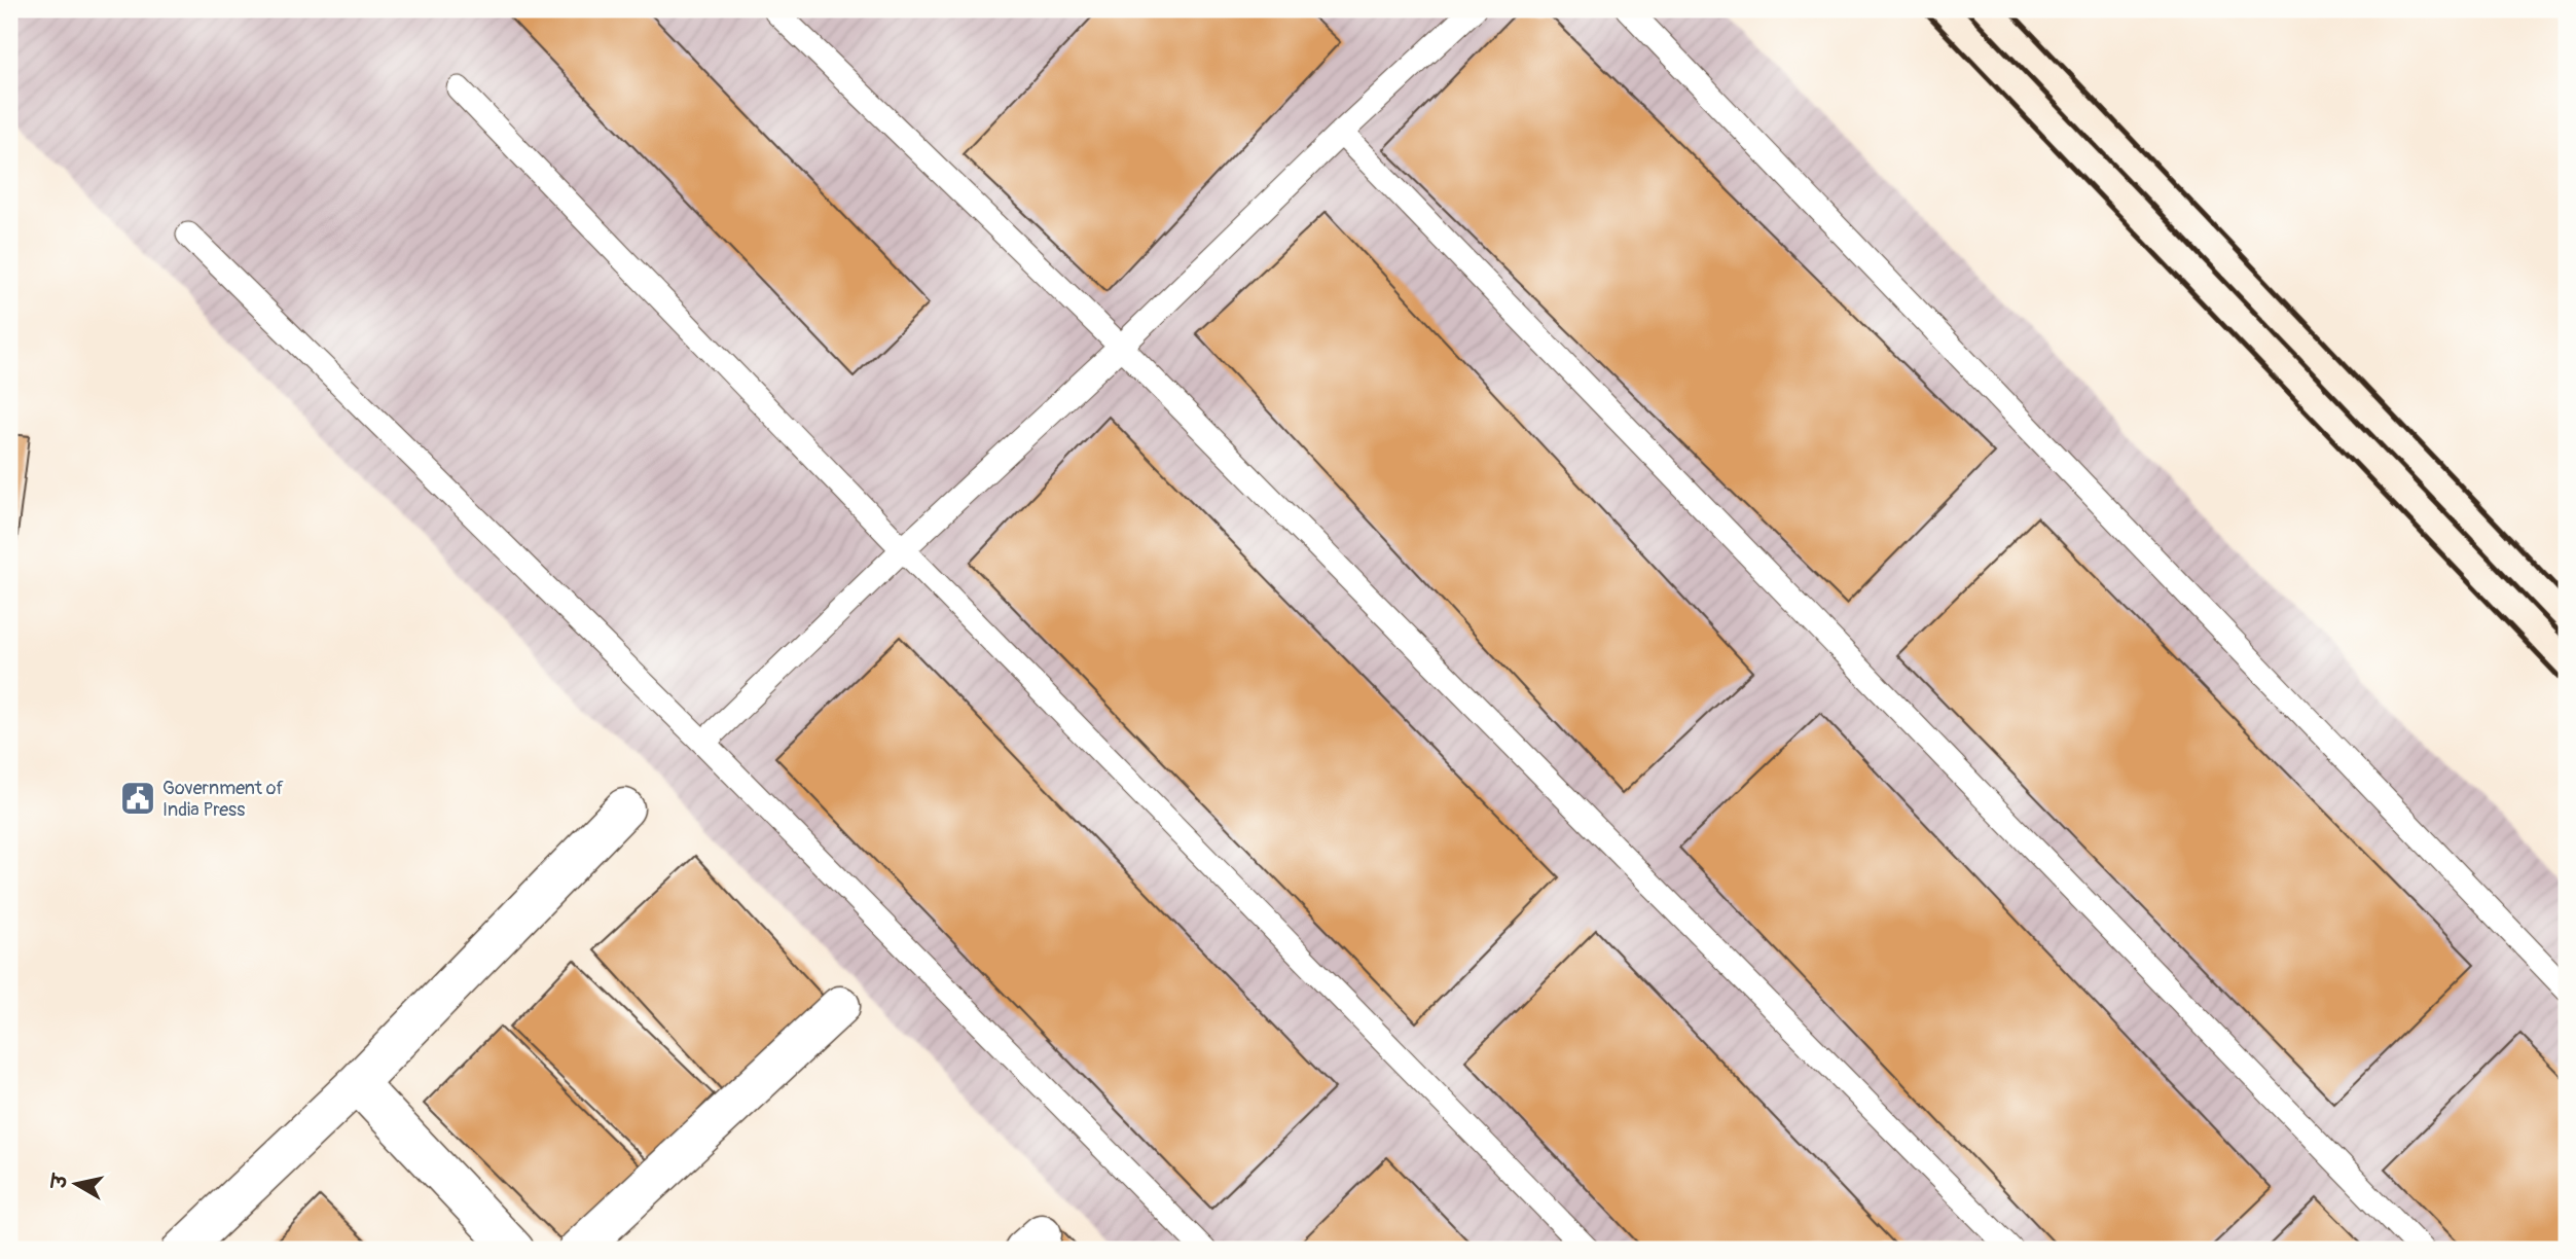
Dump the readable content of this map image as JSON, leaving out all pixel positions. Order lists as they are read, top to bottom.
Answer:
{
  "places": {
    "public building": ["Government of India Press"]
  },
  "north": "left"
}
